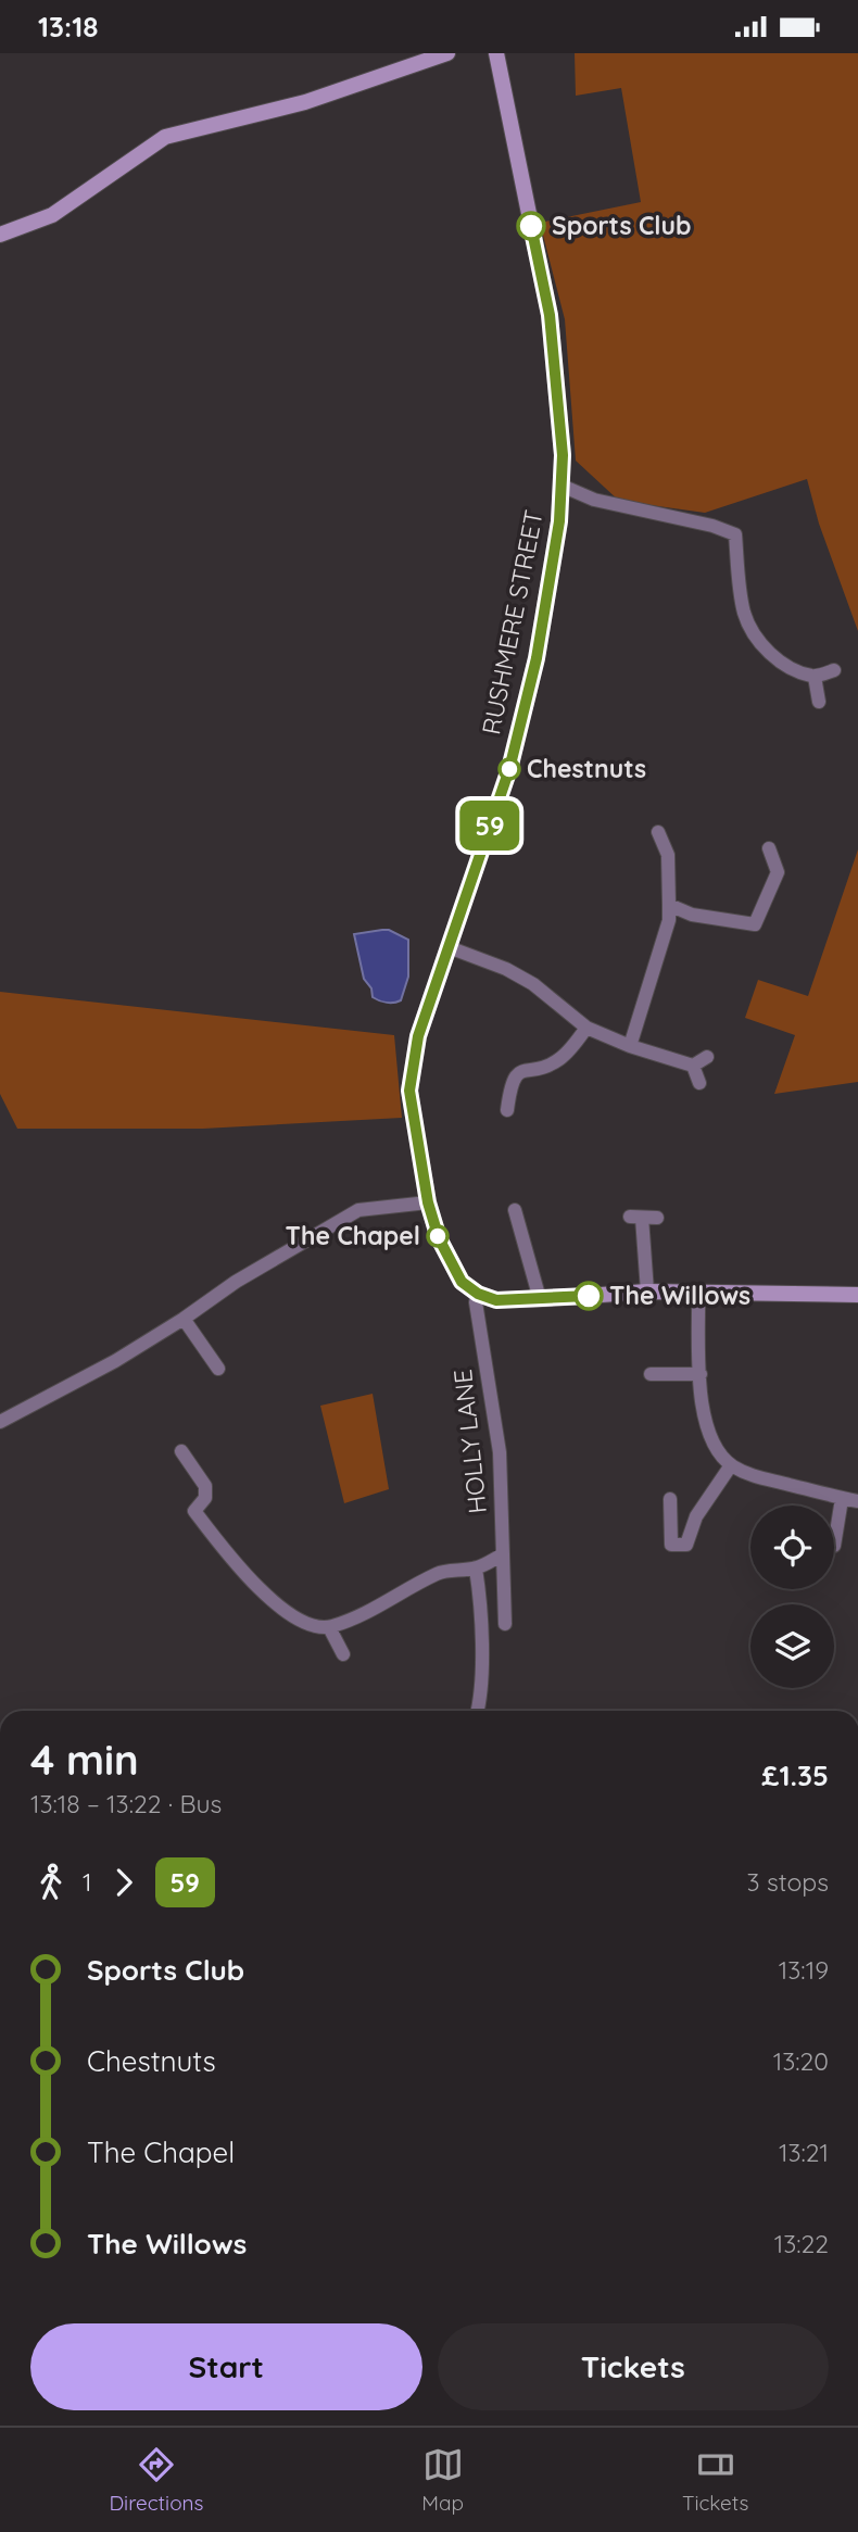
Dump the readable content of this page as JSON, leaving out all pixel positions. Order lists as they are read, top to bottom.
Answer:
{
  "streets": {
    "street": ["RUSHMERE STREET", "HOLLY LANE"]
  },
  "crossings": [
    ["RUSHMERE STREET", "HOLLY LANE"]
  ],
  "places": [
    "Sports Club",
    "Chestnuts",
    "The Chapel",
    "The Willows"
  ],
  "lines": ["bus line 59"],
  "page": {
    "status": "13:18",
    "on_map": "59",
    "heading": ["4 min", "13:18 – 13:22 · Bus", "£1.35"],
    "legs": ["1", "59", "3 stops"],
    "list": [
      {
        "name": "Sports Club",
        "value": "13:19"
      },
      {
        "name": "Chestnuts",
        "value": "13:20"
      },
      {
        "name": "The Chapel",
        "value": "13:21"
      },
      {
        "name": "The Willows",
        "value": "13:22"
      }
    ],
    "buttons": ["Start", "Tickets"],
    "tabs": ["Directions", "Map", "Tickets"]
  }
}
